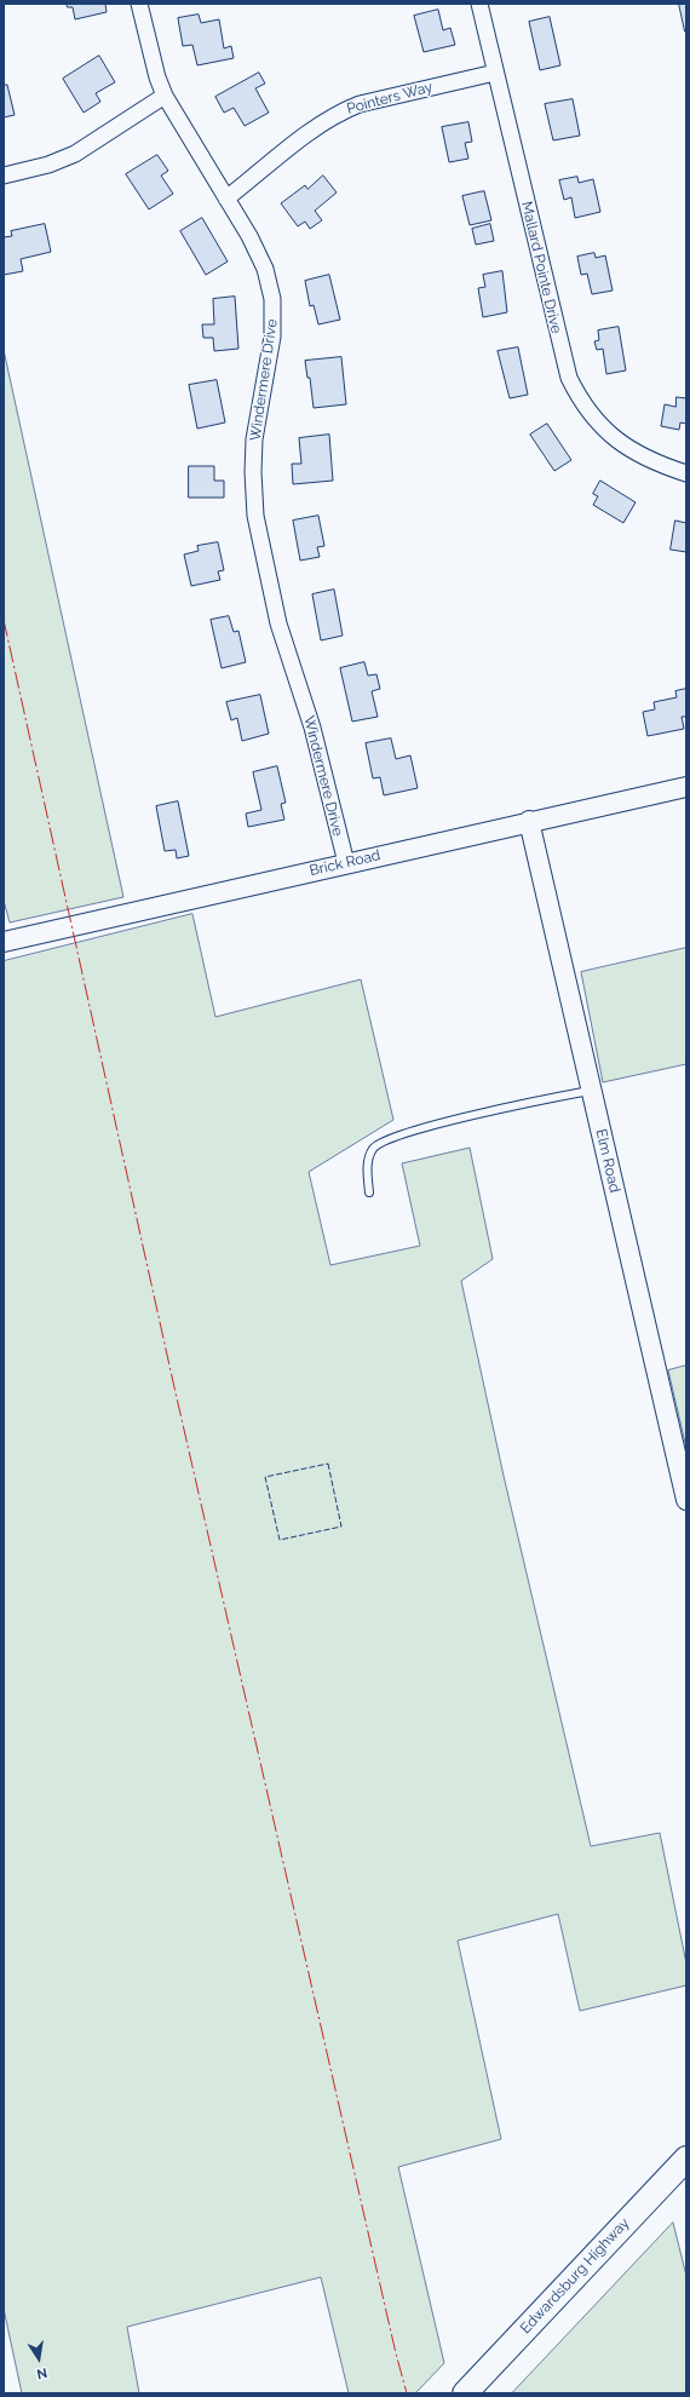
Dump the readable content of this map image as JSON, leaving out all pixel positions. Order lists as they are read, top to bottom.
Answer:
{
  "streets": {
    "main road": ["Edwardsburg Highway"],
    "street": [
      "Pointers Way",
      "Mallard Pointe Drive",
      "Windermere Drive",
      "Brick Road",
      "Elm Road"
    ]
  },
  "crossings": [
    ["Pointers Way", "Mallard Pointe Drive"],
    ["Pointers Way", "Windermere Drive"],
    ["Windermere Drive", "Brick Road"],
    ["Brick Road", "Elm Road"]
  ],
  "north": "bottom"
}
